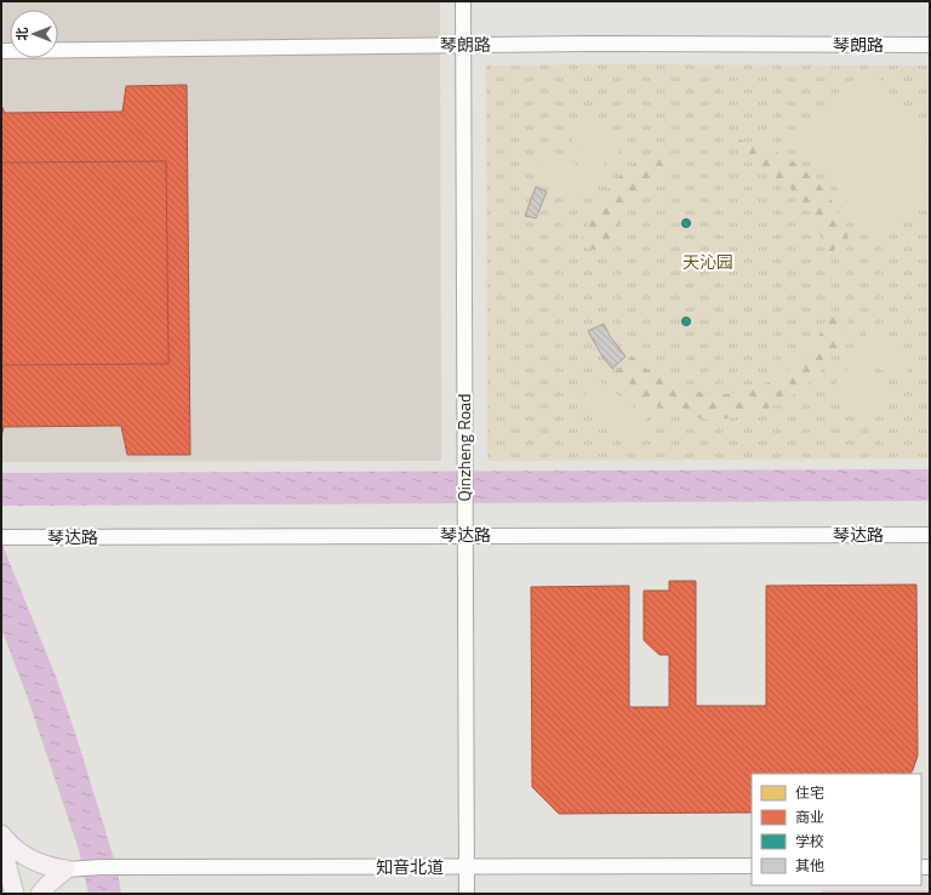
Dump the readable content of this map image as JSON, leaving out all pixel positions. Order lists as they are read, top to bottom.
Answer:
{
  "streets": {
    "street": [
      "琴朗路",
      "Qinzheng Road",
      "琴达路",
      "知音北道"
    ]
  },
  "crossings": [
    ["琴朗路", "Qinzheng Road"],
    ["Qinzheng Road", "琴达路"],
    ["Qinzheng Road", "知音北道"]
  ],
  "parks": ["天沁园"],
  "legend": [
    "住宅",
    "商业",
    "学校",
    "其他"
  ],
  "north": "left"
}
